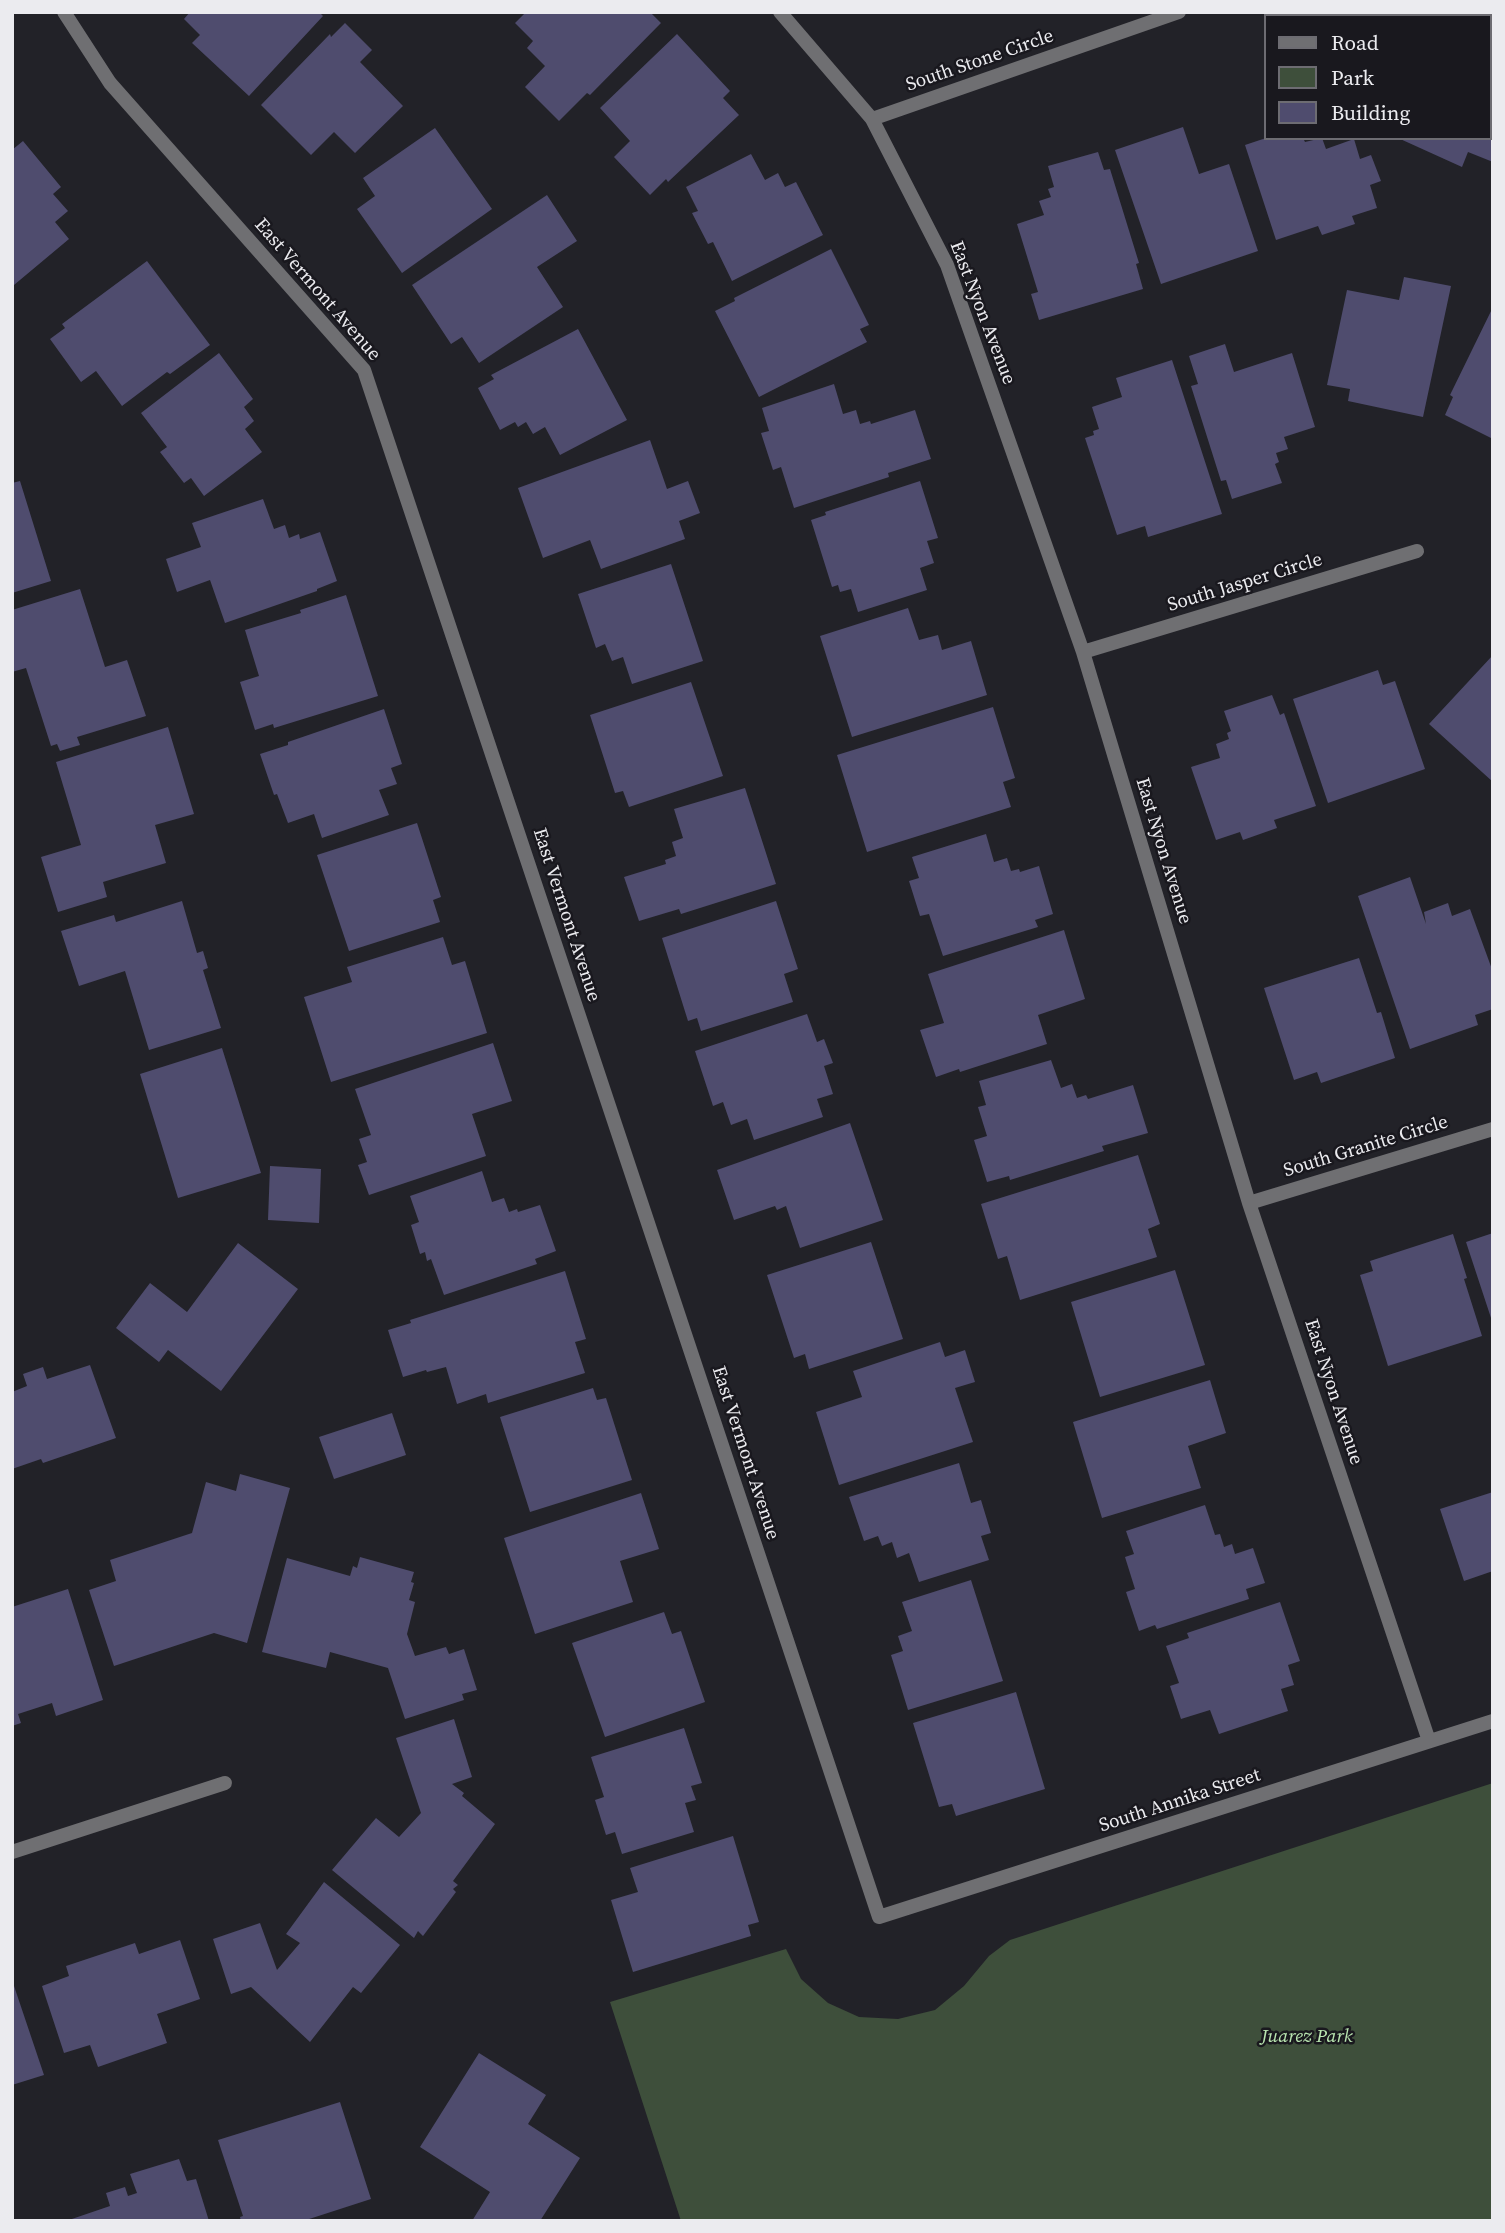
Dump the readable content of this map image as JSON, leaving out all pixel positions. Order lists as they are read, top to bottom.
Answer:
{
  "streets": {
    "street": [
      "South Stone Circle",
      "East Vermont Avenue",
      "East Nyon Avenue",
      "South Jasper Circle",
      "South Granite Circle",
      "South Annika Street"
    ]
  },
  "crossings": [
    ["South Stone Circle", "East Nyon Avenue"],
    ["East Vermont Avenue", "South Annika Street"],
    ["East Nyon Avenue", "South Jasper Circle"],
    ["East Nyon Avenue", "South Granite Circle"],
    ["East Nyon Avenue", "South Annika Street"]
  ],
  "parks": ["Juarez Park"],
  "legend": ["Road", "Park", "Building"]
}
